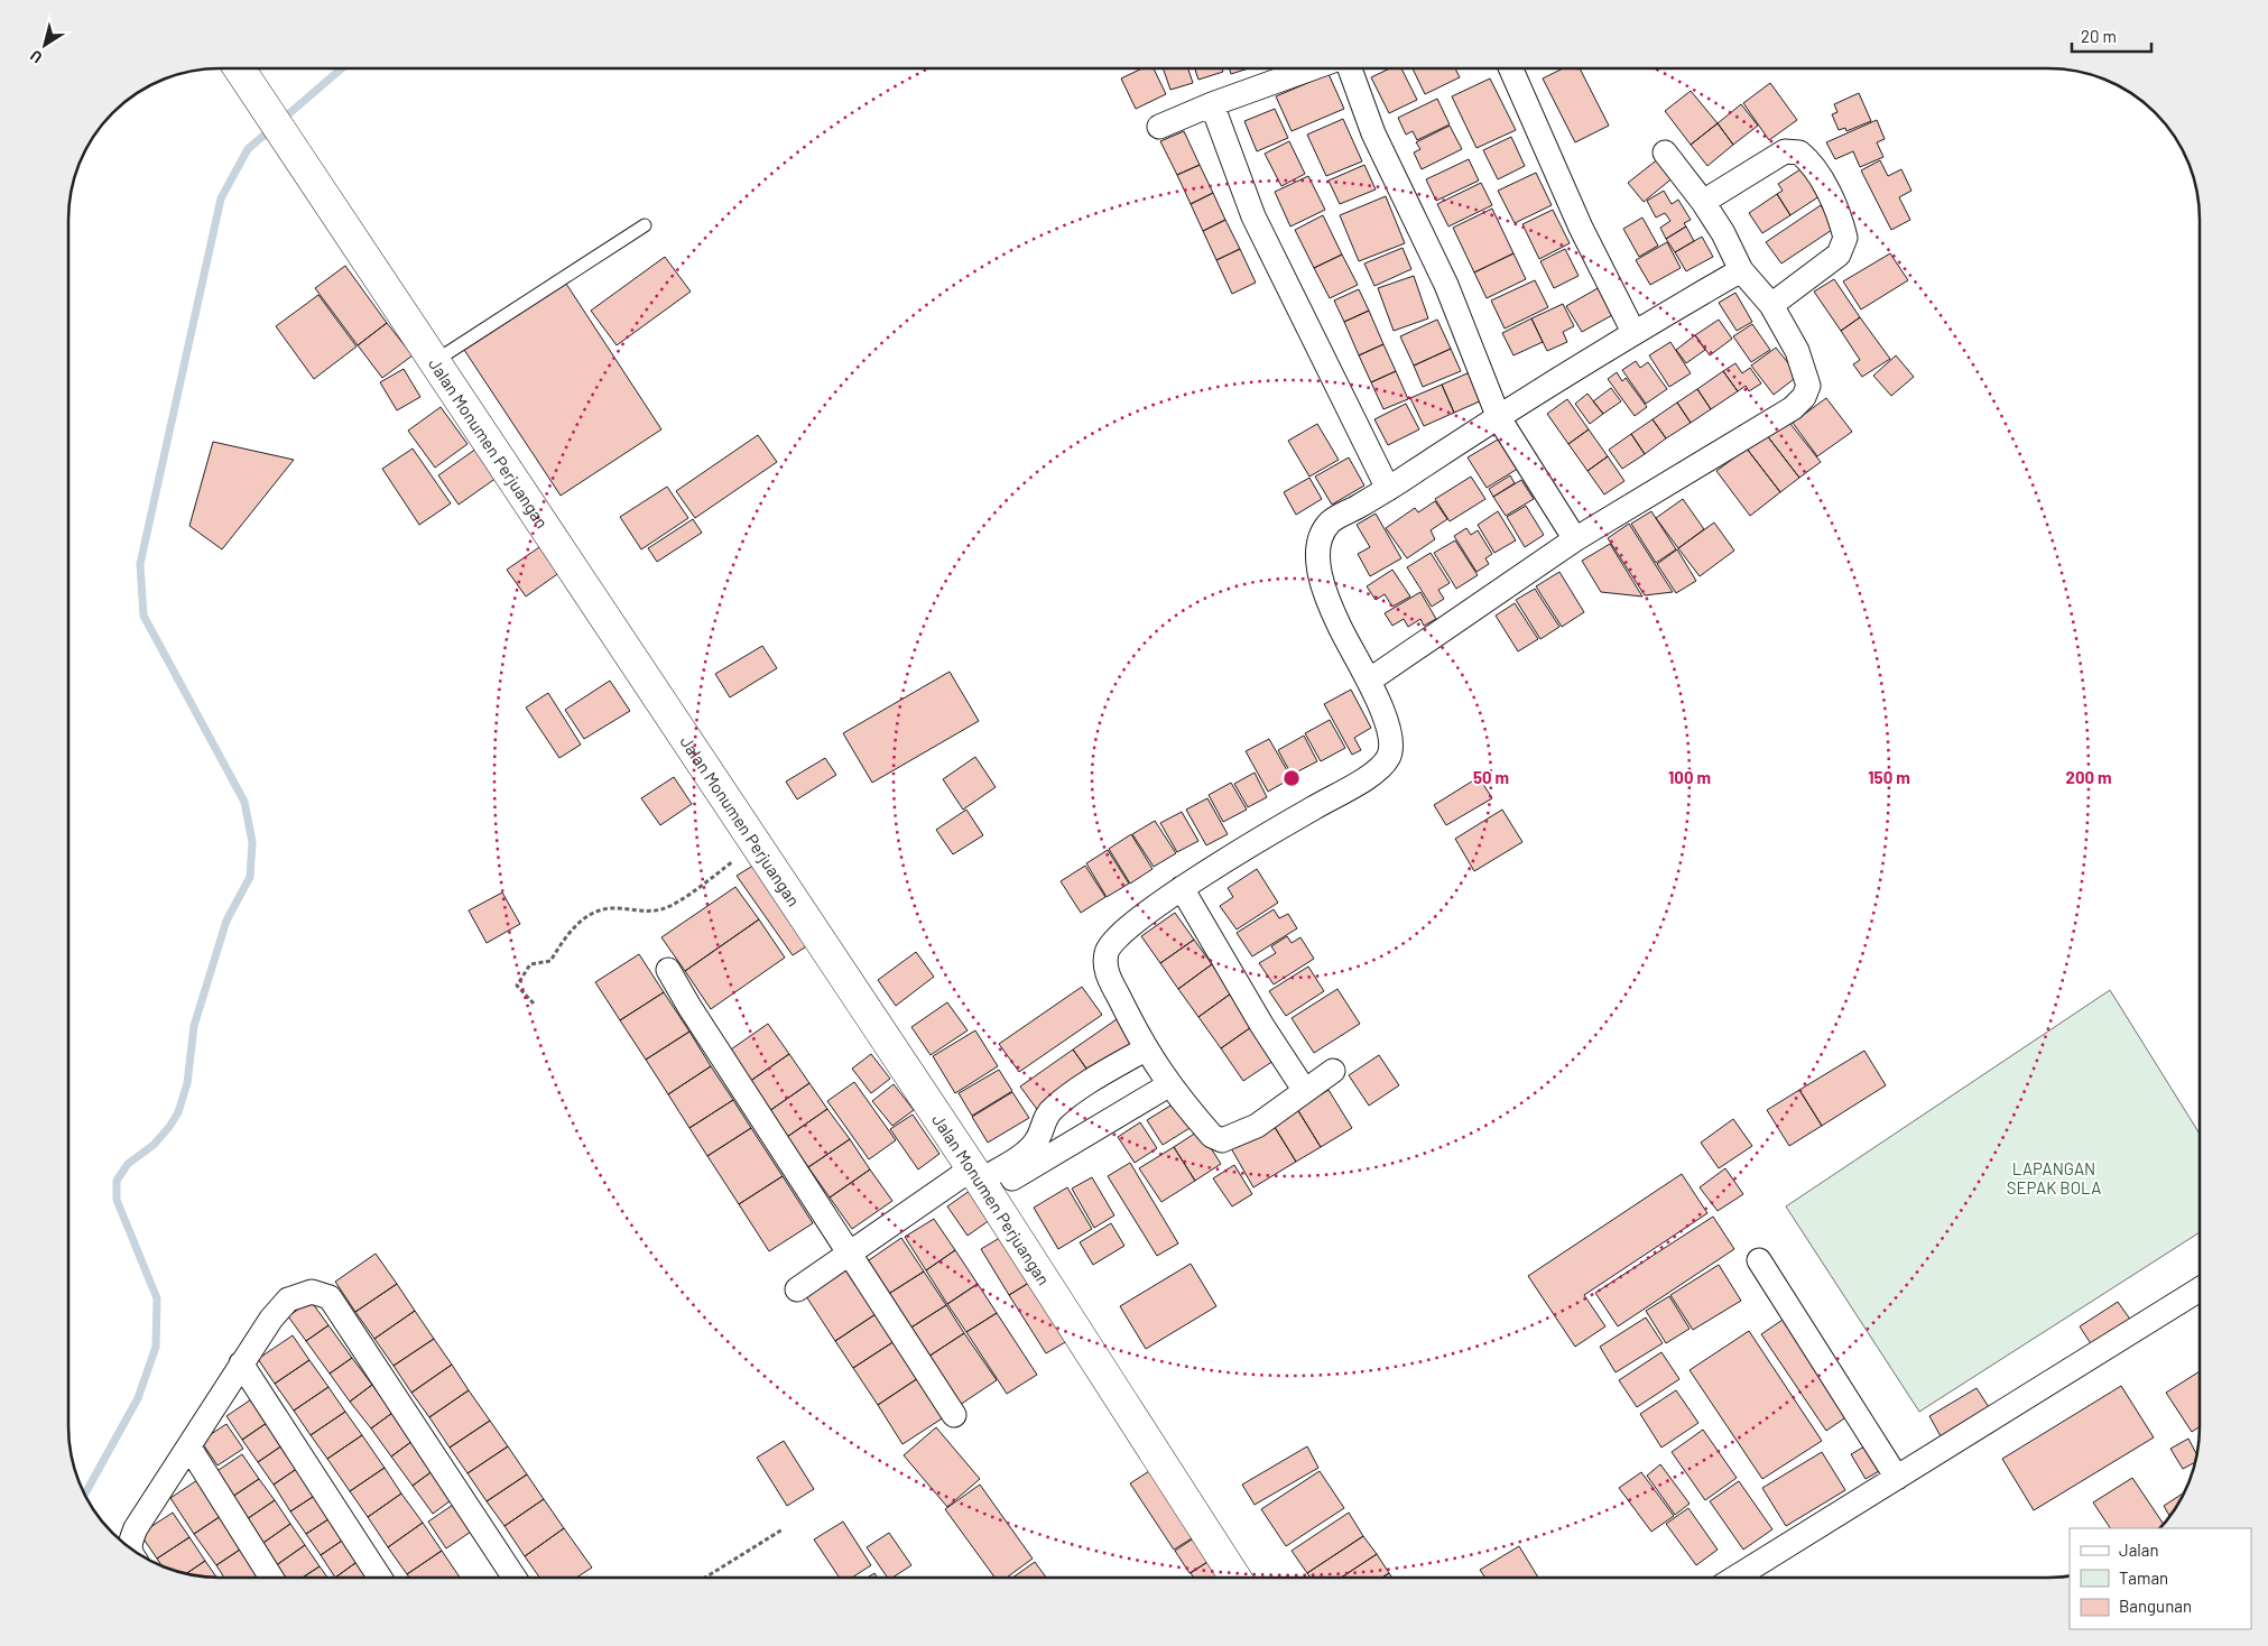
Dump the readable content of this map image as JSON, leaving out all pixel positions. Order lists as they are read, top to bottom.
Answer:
{
  "streets": {
    "street": ["Jalan Monumen Perjuangan"]
  },
  "parks": ["LAPANGAN SEPAK BOLA"],
  "legend": ["Jalan", "Taman", "Bangunan"],
  "scale_bar": "20 m",
  "north": "bottom left",
  "rings": [
    "50 m",
    "100 m",
    "150 m",
    "200 m"
  ]
}
